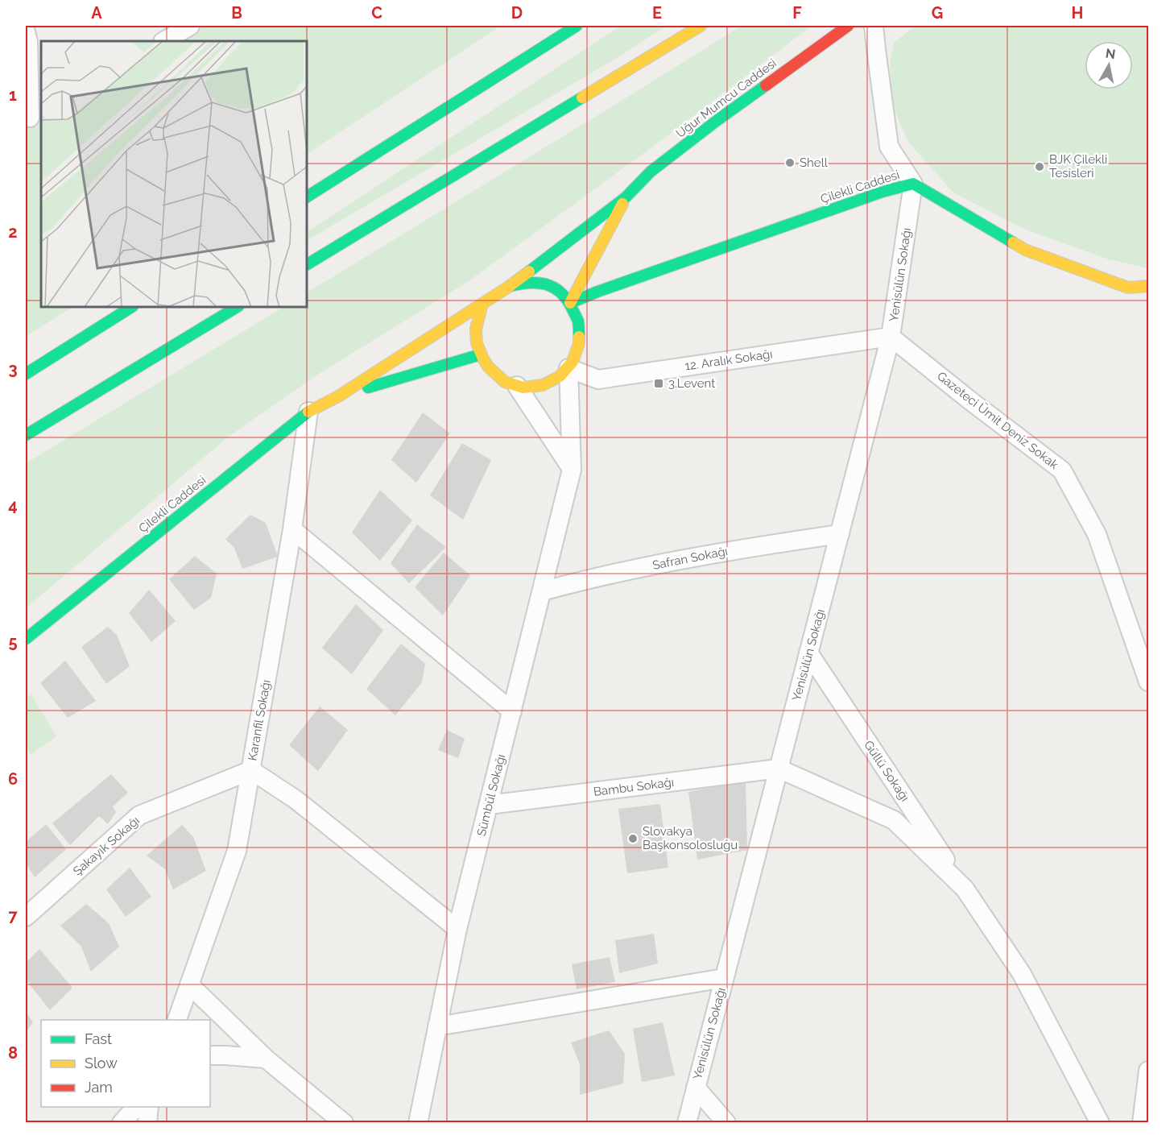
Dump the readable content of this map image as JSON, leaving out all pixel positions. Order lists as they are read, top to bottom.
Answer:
{
  "streets": {
    "main road": ["Uğur Mumcu Caddesi", "Çilekli Caddesi"],
    "street": [
      "Yenisülün Sokağı",
      "12. Aralık Sokağı",
      "Gazeteci Ümit Deniz Sokak",
      "Safran Sokağı",
      "Karanfil Sokağı",
      "Güllü Sokağı",
      "Bambu Sokağı",
      "Sümbül Sokağı",
      "Şakayık Sokağı"
    ]
  },
  "crossings": [
    ["Uğur Mumcu Caddesi", "Çilekli Caddesi"],
    ["Uğur Mumcu Caddesi", "12. Aralık Sokağı"],
    ["Uğur Mumcu Caddesi", "Sümbül Sokağı"],
    ["Çilekli Caddesi", "Yenisülün Sokağı"],
    ["Çilekli Caddesi", "12. Aralık Sokağı"],
    ["Çilekli Caddesi", "Karanfil Sokağı"],
    ["Çilekli Caddesi", "Sümbül Sokağı"],
    ["Yenisülün Sokağı", "12. Aralık Sokağı"],
    ["Yenisülün Sokağı", "Gazeteci Ümit Deniz Sokak"],
    ["Yenisülün Sokağı", "Safran Sokağı"],
    ["Yenisülün Sokağı", "Güllü Sokağı"],
    ["Yenisülün Sokağı", "Bambu Sokağı"],
    ["12. Aralık Sokağı", "Gazeteci Ümit Deniz Sokak"],
    ["12. Aralık Sokağı", "Sümbül Sokağı"],
    ["Safran Sokağı", "Sümbül Sokağı"],
    ["Karanfil Sokağı", "Şakayık Sokağı"],
    ["Güllü Sokağı", "Bambu Sokağı"],
    ["Bambu Sokağı", "Sümbül Sokağı"]
  ],
  "places": {
    "other": ["Shell", "BJK Çilekli Tesisleri", "Slovakya Başkonsolosluğu"],
    "transit": ["3.Levent"]
  },
  "legend": ["Fast", "Slow", "Jam"],
  "north": "top",
  "grid": {
    "columns": [
      "A",
      "B",
      "C",
      "D",
      "E",
      "F",
      "G",
      "H"
    ],
    "rows": [
      "1",
      "2",
      "3",
      "4",
      "5",
      "6",
      "7",
      "8"
    ]
  }
}
